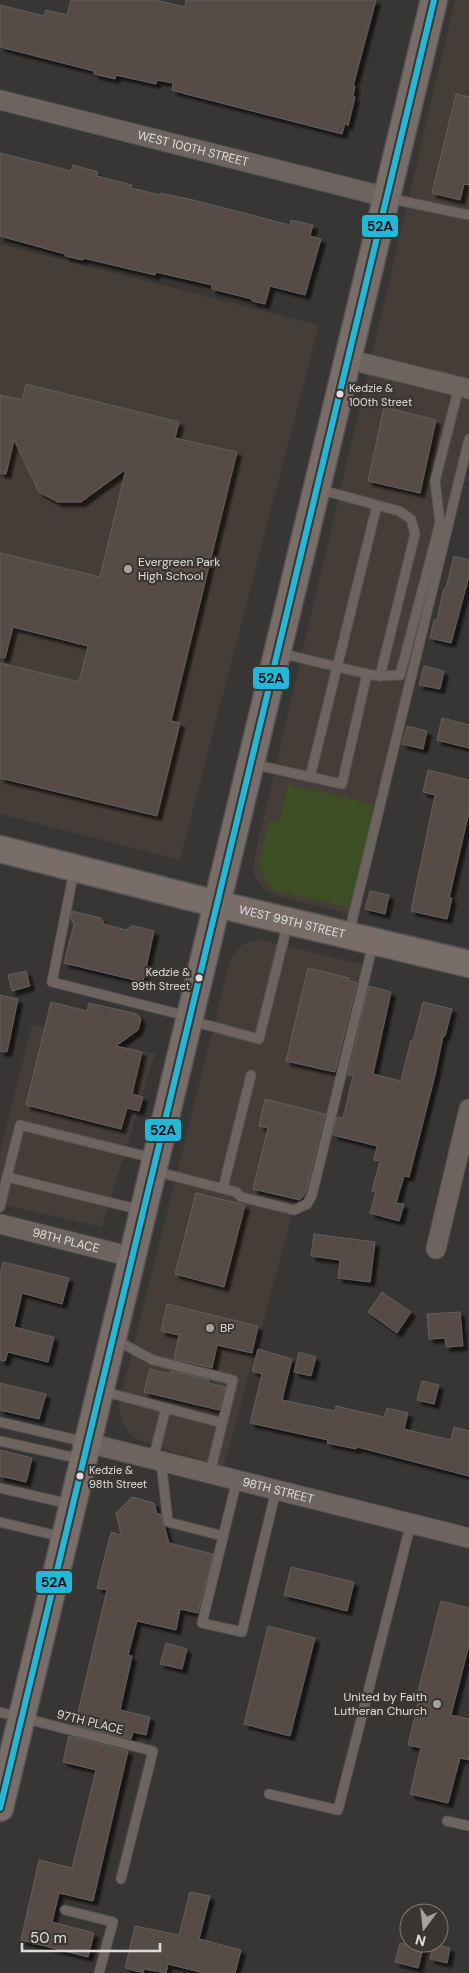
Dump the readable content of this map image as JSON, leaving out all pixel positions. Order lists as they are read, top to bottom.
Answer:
{
  "streets": {
    "main road": ["WEST 99TH STREET"],
    "street": ["WEST 100TH STREET", "98TH PLACE", "98TH STREET"],
    "lane": ["97TH PLACE"]
  },
  "places": [
    "Kedzie & 100th Street",
    "Evergreen Park High School",
    "Kedzie & 99th Street",
    "BP",
    "Kedzie & 98th Street",
    "United by Faith Lutheran Church"
  ],
  "lines": ["transit line 52A"],
  "scale_bar": "50 m",
  "north": "bottom"
}
